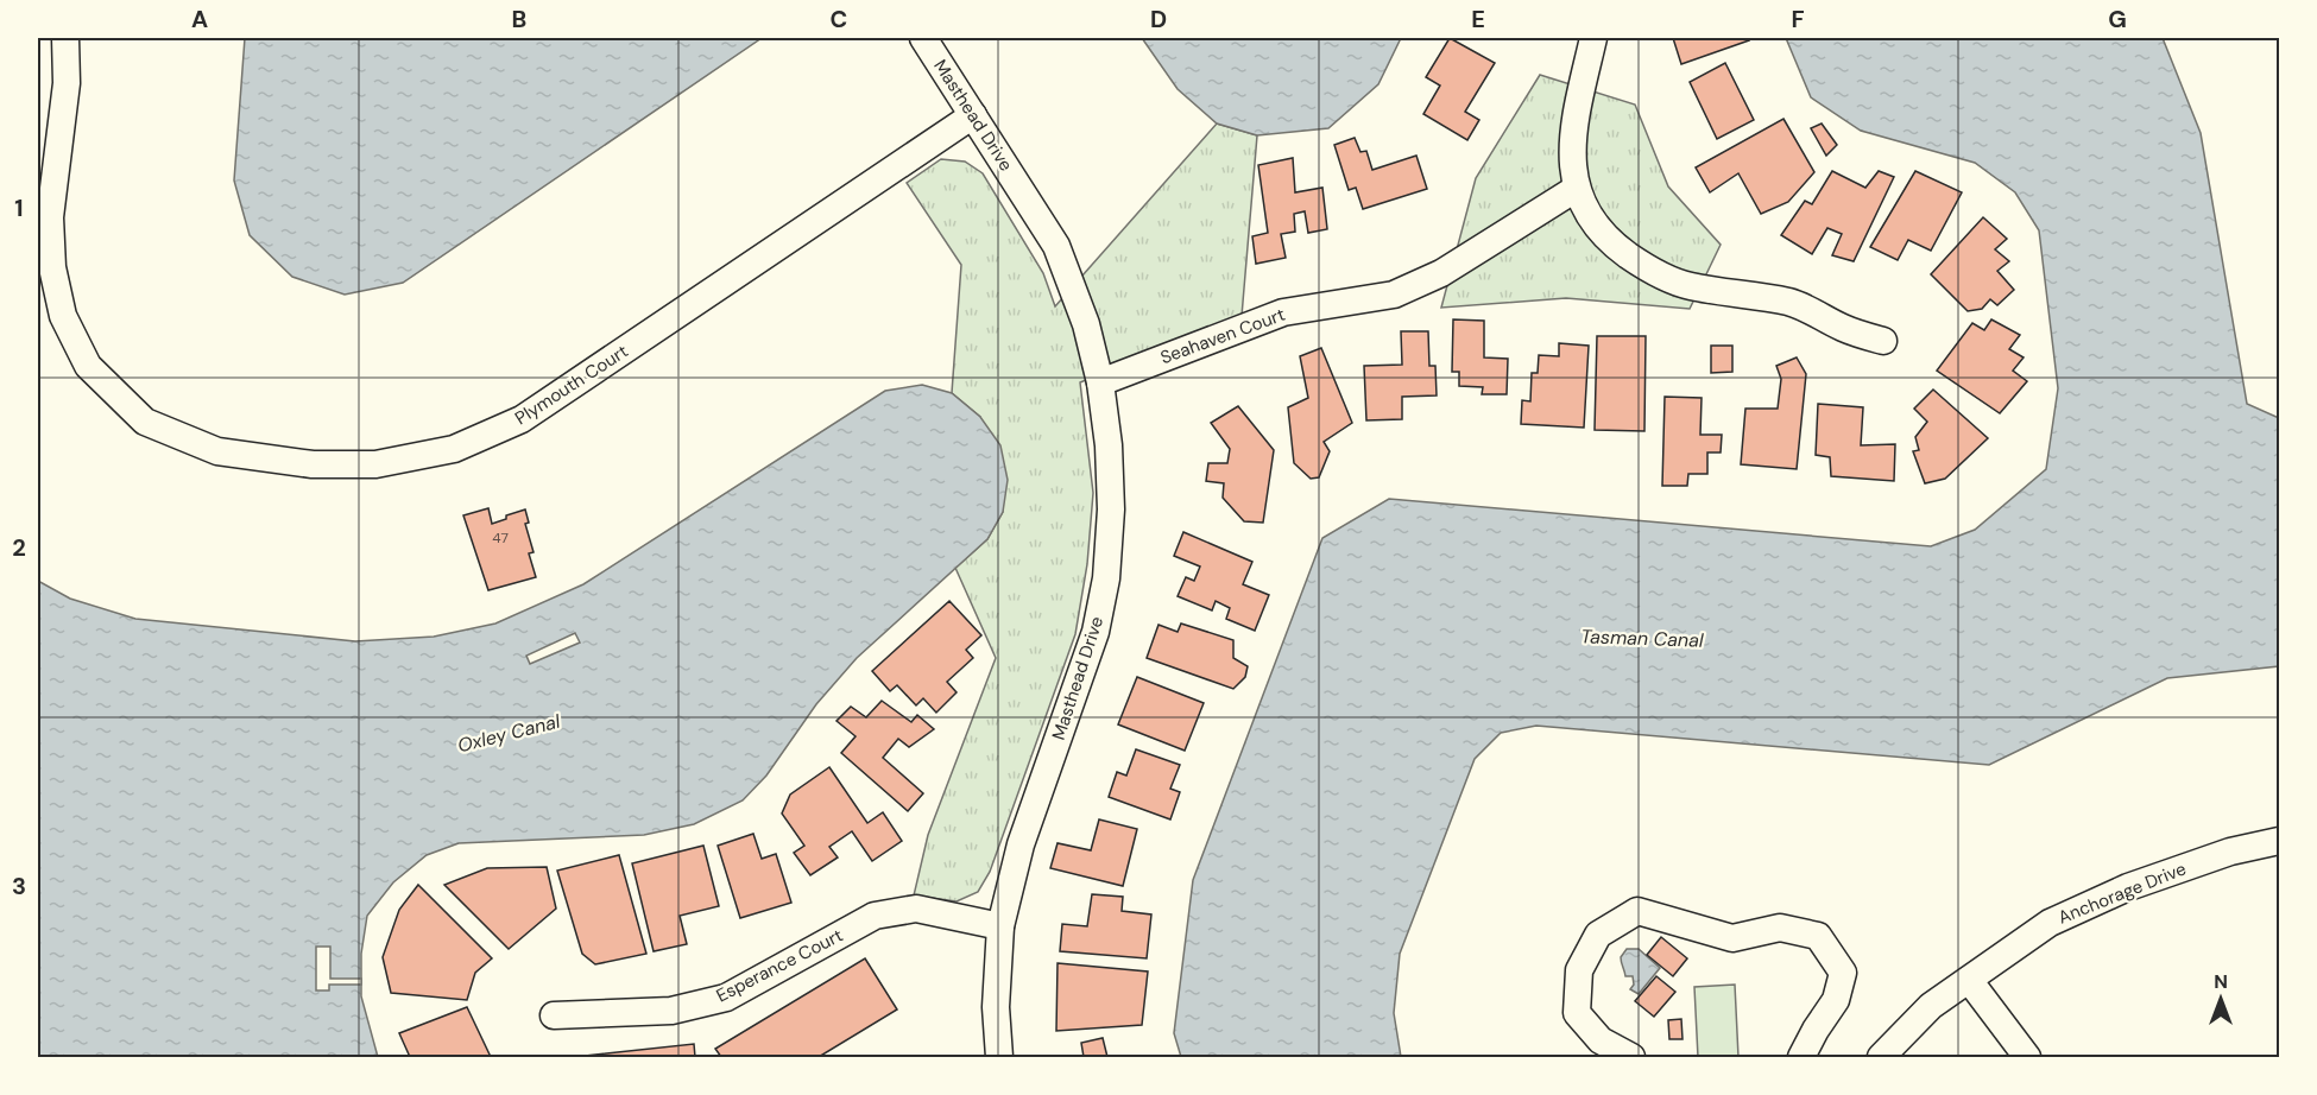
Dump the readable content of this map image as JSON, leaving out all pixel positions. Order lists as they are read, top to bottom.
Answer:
{
  "streets": {
    "street": [
      "Masthead Drive",
      "Seahaven Court",
      "Plymouth Court",
      "Anchorage Drive",
      "Esperance Court"
    ]
  },
  "crossings": [
    ["Masthead Drive", "Seahaven Court"],
    ["Masthead Drive", "Plymouth Court"],
    ["Masthead Drive", "Esperance Court"]
  ],
  "water": ["Tasman Canal", "Oxley Canal"],
  "house_numbers": ["47"],
  "north": "top",
  "grid": {
    "columns": [
      "A",
      "B",
      "C",
      "D",
      "E",
      "F",
      "G"
    ],
    "rows": ["1", "2", "3"]
  }
}
